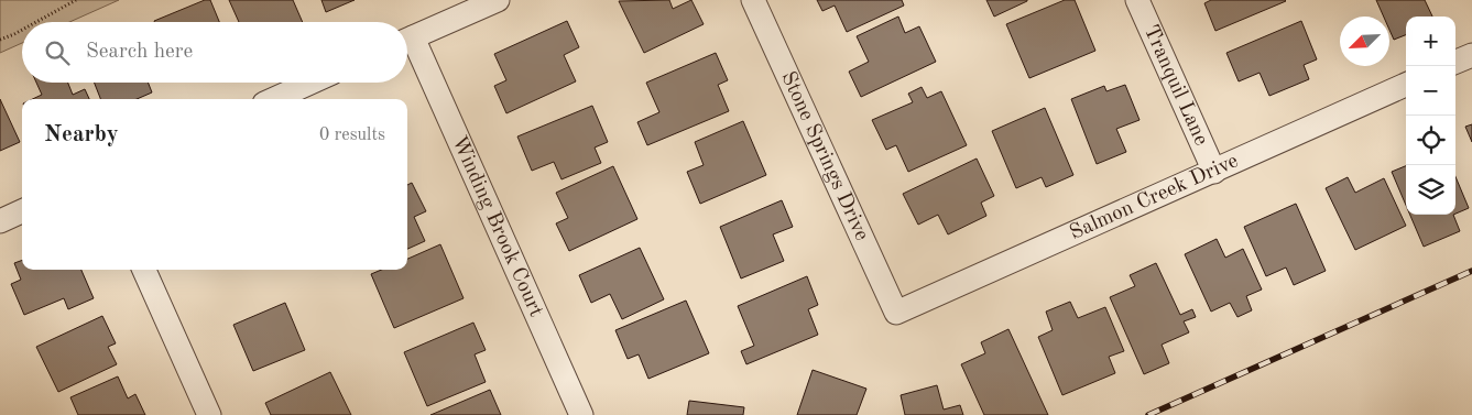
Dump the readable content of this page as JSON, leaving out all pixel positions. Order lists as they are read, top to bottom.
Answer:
{
  "streets": {
    "street": [
      "Tranquil Lane",
      "Stone Springs Drive",
      "Salmon Creek Drive",
      "Winding Brook Court"
    ]
  },
  "crossings": [
    ["Tranquil Lane", "Salmon Creek Drive"],
    ["Stone Springs Drive", "Salmon Creek Drive"]
  ],
  "north": "bottom left",
  "page": {
    "map_buttons": ["+", "−"],
    "search": "Search here",
    "heading": ["Nearby", "0 results"]
  }
}
